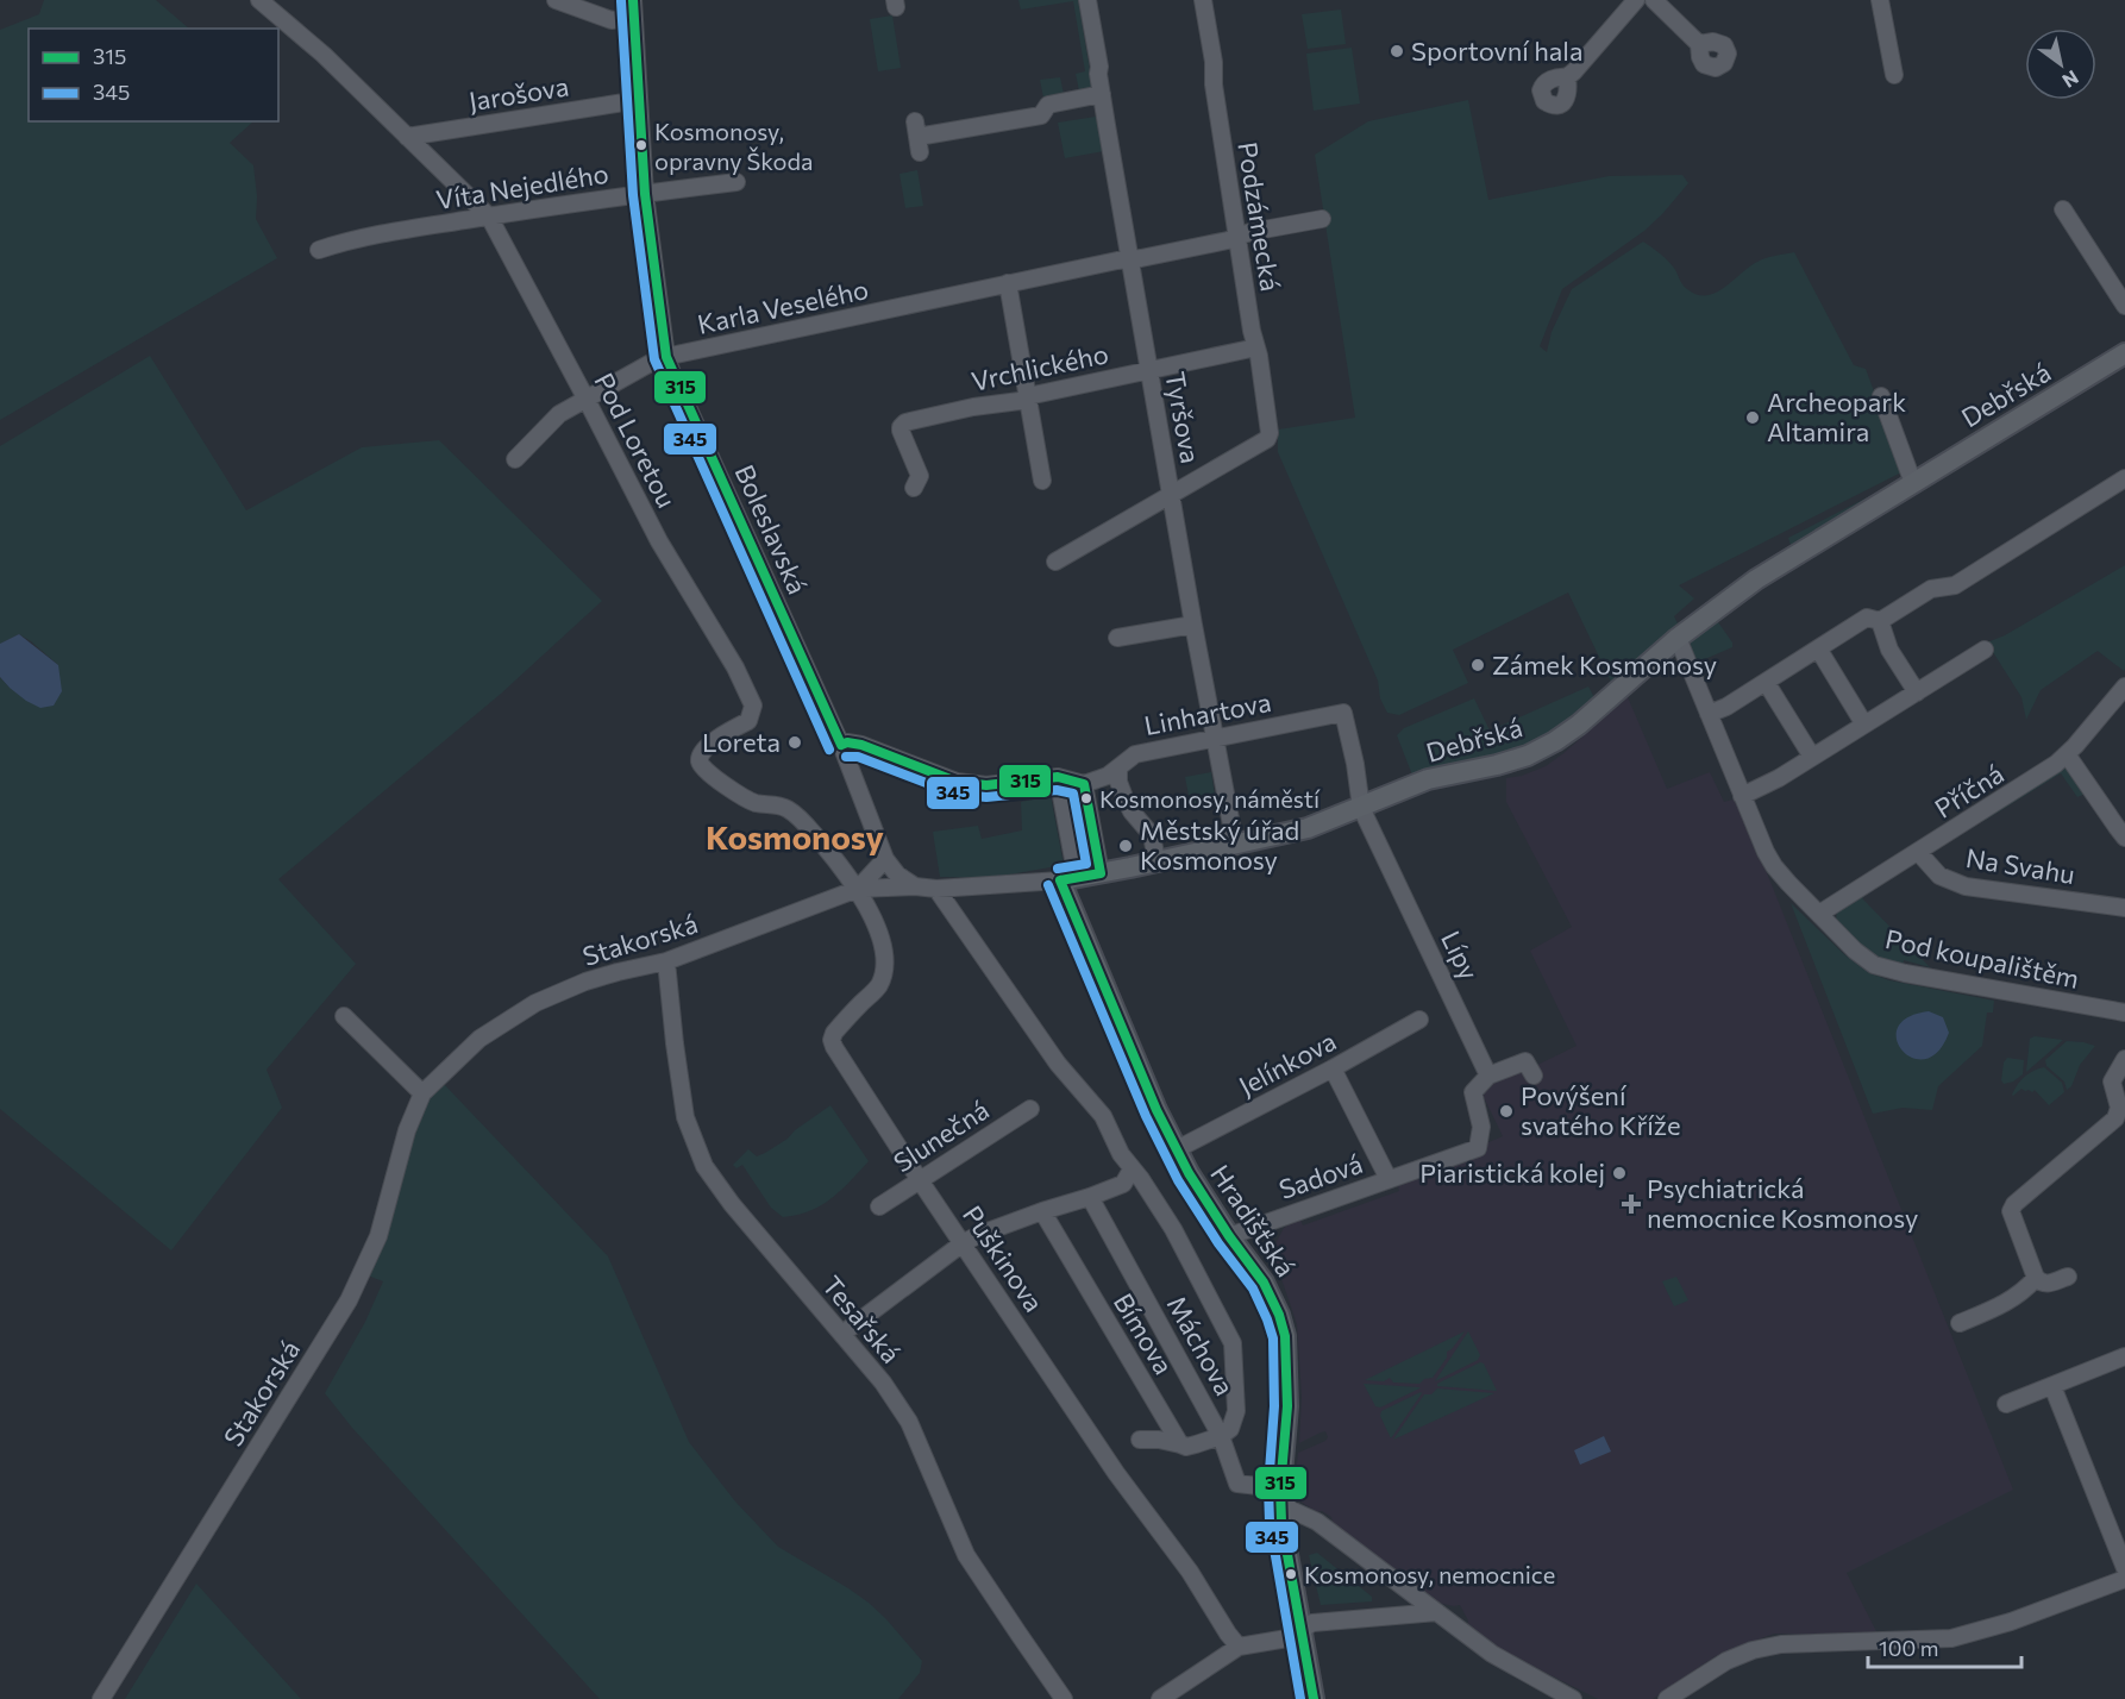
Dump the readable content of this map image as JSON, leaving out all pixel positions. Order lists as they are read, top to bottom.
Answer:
{
  "streets": {
    "main road": ["Debřská", "Hradišťská"],
    "street": [
      "Jarošova",
      "Víta Nejedlého",
      "Podzámecká",
      "Karla Veselého",
      "Vrchlického",
      "Tyršova",
      "Pod Loretou",
      "Boleslavská",
      "Linhartova",
      "Příčná",
      "Na Svahu",
      "Stakorská",
      "Lípy",
      "Pod koupalištěm",
      "Jelínkova",
      "Slunečná",
      "Sadová",
      "Puškinova",
      "Tesařská",
      "Bímova",
      "Máchova"
    ]
  },
  "crossings": [
    ["Jarošova", "Pod Loretou"],
    ["Jarošova", "Boleslavská"],
    ["Víta Nejedlého", "Pod Loretou"],
    ["Víta Nejedlého", "Boleslavská"],
    ["Podzámecká", "Karla Veselého"],
    ["Podzámecká", "Vrchlického"],
    ["Podzámecká", "Tyršova"],
    ["Karla Veselého", "Tyršova"],
    ["Karla Veselého", "Pod Loretou"],
    ["Karla Veselého", "Boleslavská"],
    ["Vrchlického", "Tyršova"],
    ["Debřská", "Tyršova"],
    ["Debřská", "Linhartova"],
    ["Debřská", "Lípy"],
    ["Debřská", "Pod koupalištěm"],
    ["Debřská", "Hradišťská"],
    ["Tyršova", "Linhartova"],
    ["Pod Loretou", "Stakorská"],
    ["Pod Loretou", "Puškinova"],
    ["Linhartova", "Lípy"],
    ["Příčná", "Na Svahu"],
    ["Příčná", "Pod koupalištěm"],
    ["Stakorská", "Puškinova"],
    ["Stakorská", "Tesařská"],
    ["Lípy", "Sadová"],
    ["Jelínkova", "Sadová"],
    ["Jelínkova", "Hradišťská"],
    ["Slunečná", "Puškinova"],
    ["Sadová", "Hradišťská"],
    ["Hradišťská", "Máchova"]
  ],
  "districts": ["Kosmonosy"],
  "places": {
    "other": [
      "Sportovní hala",
      "Kosmonosy, opravny Škoda",
      "Archeopark Altamira",
      "Zámek Kosmonosy",
      "Loreta",
      "Kosmonosy, náměstí",
      "Městský úřad Kosmonosy",
      "Povýšení svatého Kříže",
      "Piaristická kolej",
      "Kosmonosy, nemocnice"
    ],
    "health": ["Psychiatrická nemocnice Kosmonosy"]
  },
  "lines": ["transit line 315", "transit line 345"],
  "legend": ["315", "345"],
  "scale_bar": "100 m",
  "north": "bottom right"
}
